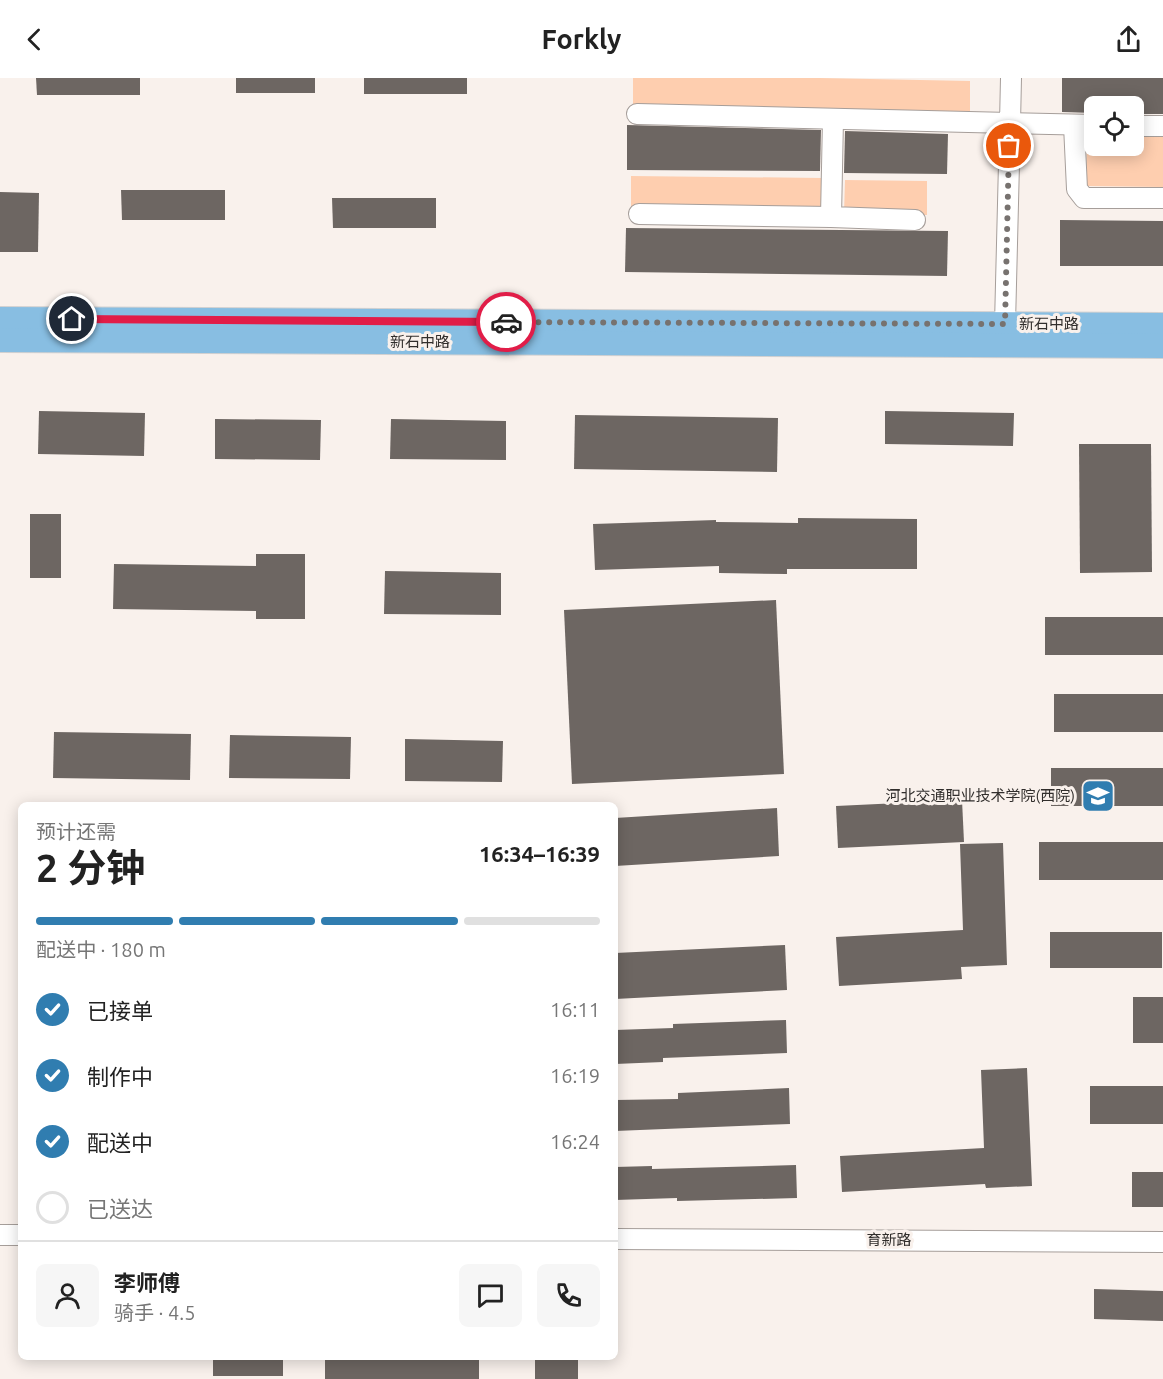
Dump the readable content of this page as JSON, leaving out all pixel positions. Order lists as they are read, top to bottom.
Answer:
{
  "streets": {
    "main road": ["新石中路"],
    "street": ["育新路"]
  },
  "places": {
    "school or university": ["河北交通职业技术学院(西院)"]
  },
  "page": {
    "header": "Forkly",
    "heading": ["2 分钟", "预计还需", "16:34–16:39"],
    "panel": ["李师傅", "骑手 · 4.5"],
    "bar": "配送中 · 180 m",
    "list": [
      ["已接单", "16:11"],
      ["制作中", "16:19"],
      ["配送中", "16:24"],
      "已送达"
    ]
  }
}
